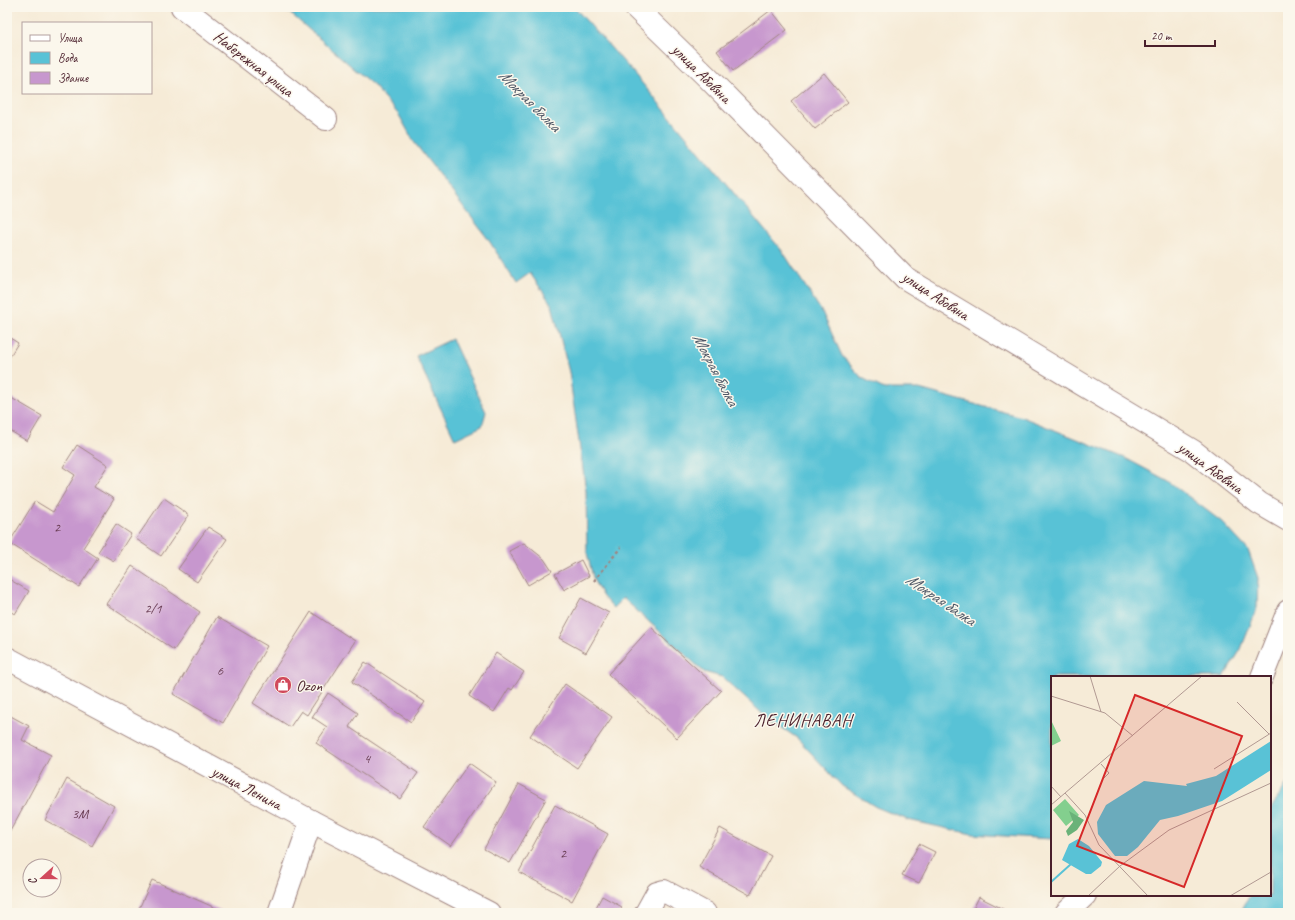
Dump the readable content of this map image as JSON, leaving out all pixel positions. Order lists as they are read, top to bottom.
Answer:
{
  "streets": {
    "street": ["Набережная улица", "улица Абовяна", "улица Ленина"]
  },
  "districts": ["ЛЕНИНАВАН"],
  "water": ["Мокрая балка"],
  "places": {
    "shop": ["Ozon"]
  },
  "house_numbers": [
    "2",
    "2/1",
    "6",
    "4",
    "3М",
    "2"
  ],
  "legend": ["Улица", "Вода", "Здание"],
  "scale_bar": "20 m",
  "north": "left"
}
